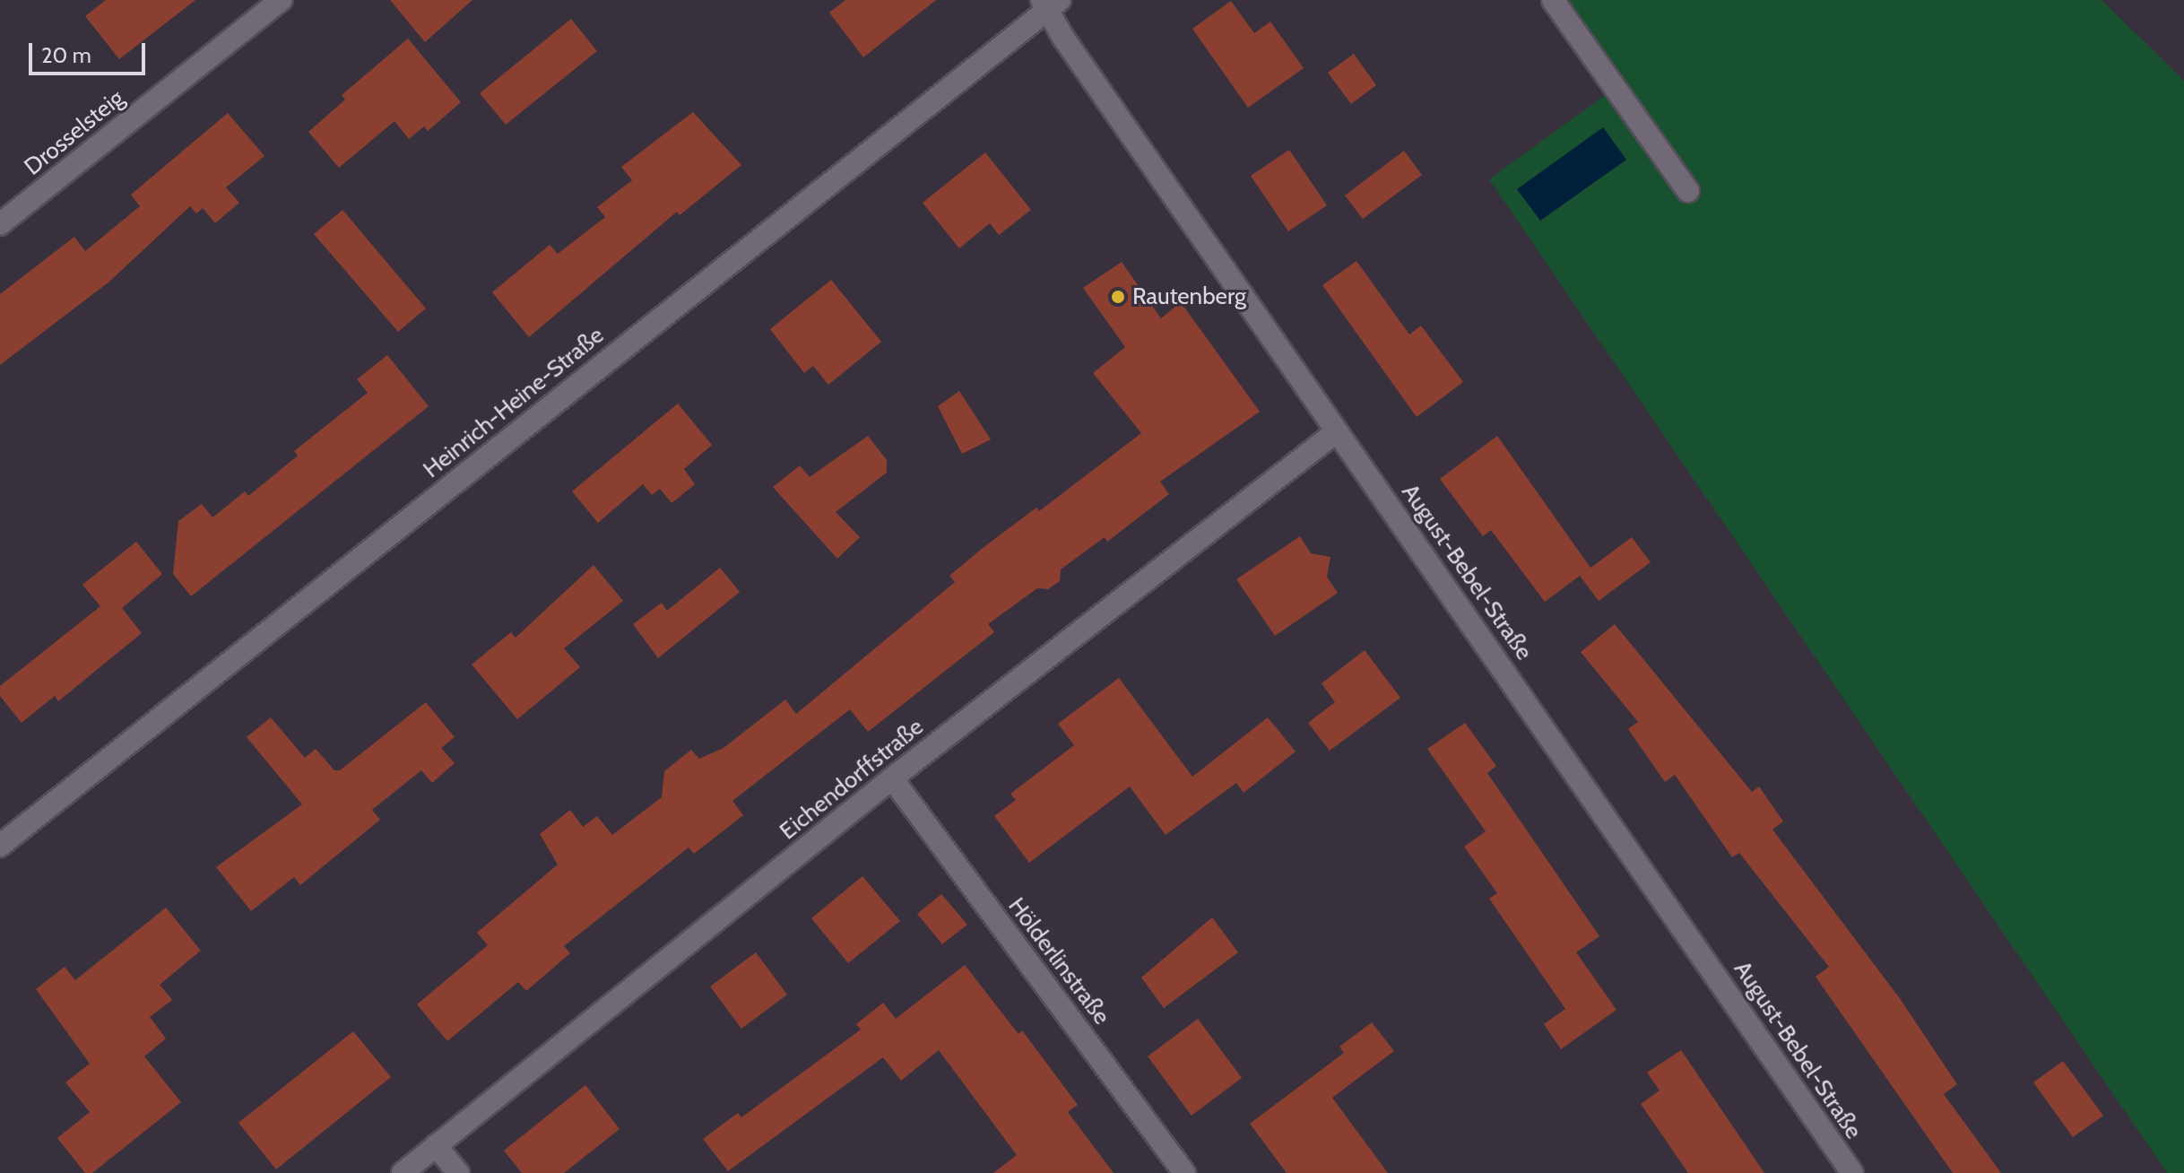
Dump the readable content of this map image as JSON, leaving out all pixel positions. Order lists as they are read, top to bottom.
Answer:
{
  "streets": {
    "street": [
      "Drosselsteig",
      "Heinrich-Heine-Straße",
      "August-Bebel-Straße",
      "Eichendorffstraße",
      "Hölderlinstraße"
    ]
  },
  "crossings": [
    ["Heinrich-Heine-Straße", "August-Bebel-Straße"],
    ["August-Bebel-Straße", "Eichendorffstraße"],
    ["Eichendorffstraße", "Hölderlinstraße"]
  ],
  "places": ["Rautenberg"],
  "scale_bar": "20 m"
}
